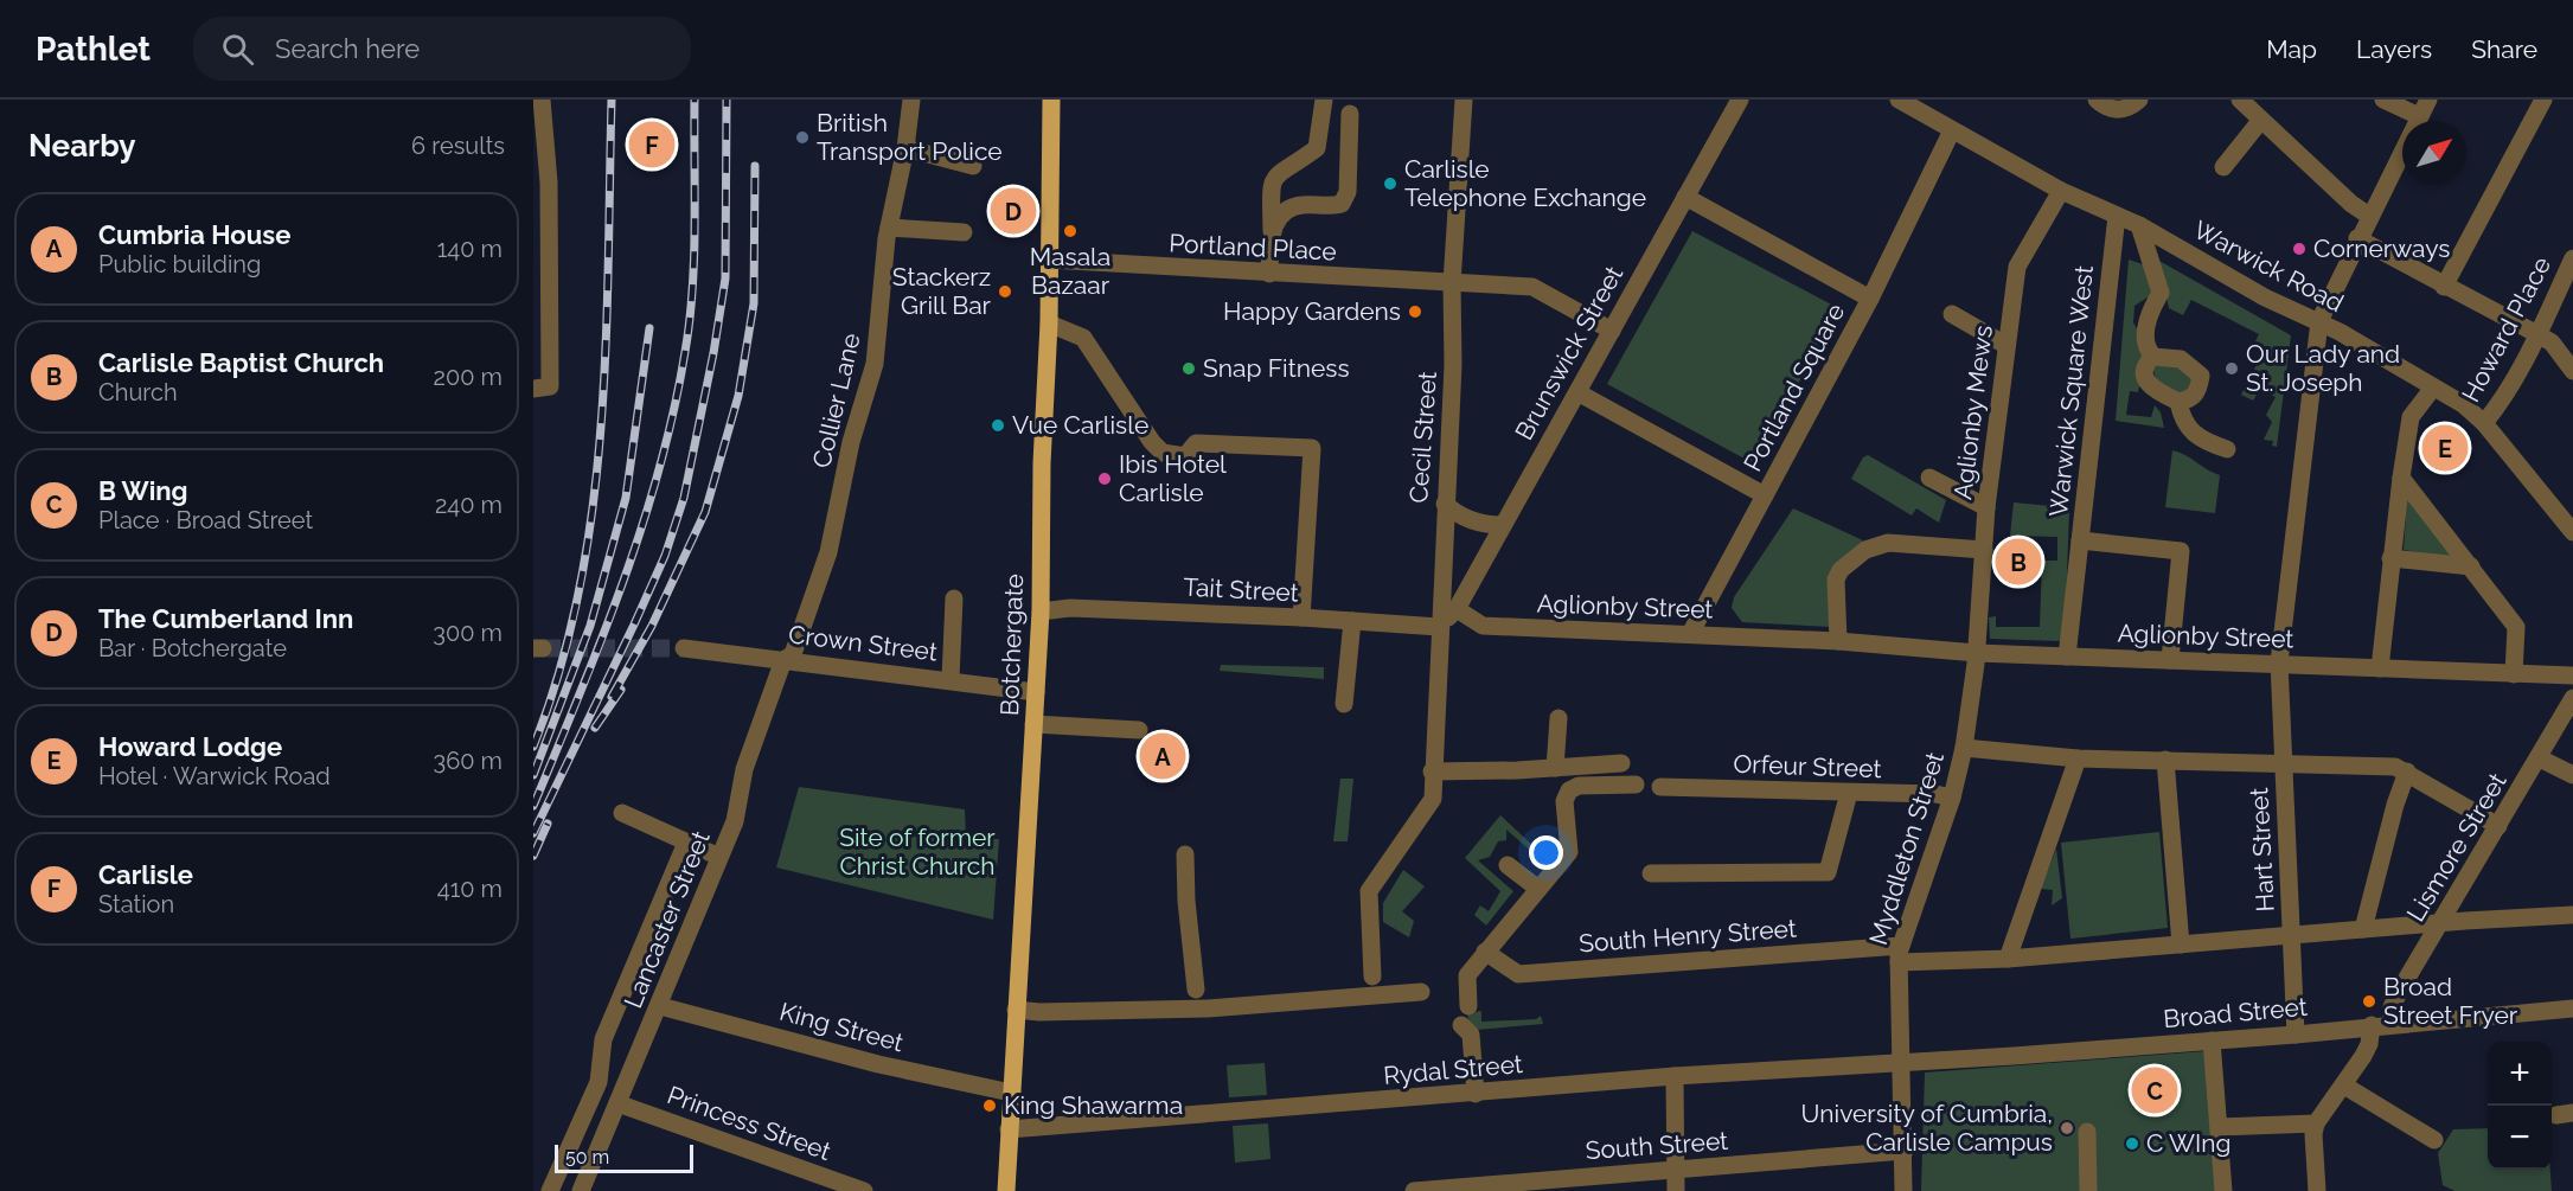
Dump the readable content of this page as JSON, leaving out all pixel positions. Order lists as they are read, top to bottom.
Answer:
{
  "streets": {
    "main road": ["Botchergate"],
    "street": [
      "Portland Place",
      "Warwick Road",
      "Howard Place",
      "Brunswick Street",
      "Portland Square",
      "Warwick Square West",
      "Collier Lane",
      "Aglionby Mews",
      "Cecil Street",
      "Tait Street",
      "Aglionby Street",
      "Crown Street",
      "Orfeur Street",
      "Lismore Street",
      "Myddleton Street",
      "Hart Street",
      "Lancaster Street",
      "South Henry Street",
      "Broad Street",
      "King Street",
      "Rydal Street",
      "Princess Street",
      "South Street"
    ]
  },
  "crossings": [
    ["Portland Place", "Brunswick Street"],
    ["Portland Place", "Cecil Street"],
    ["Portland Place", "Botchergate"],
    ["Warwick Road", "Howard Place"],
    ["Warwick Road", "Warwick Square West"],
    ["Warwick Road", "Aglionby Mews"],
    ["Warwick Road", "Hart Street"],
    ["Brunswick Street", "Portland Square"],
    ["Brunswick Street", "Cecil Street"],
    ["Brunswick Street", "Tait Street"],
    ["Brunswick Street", "Aglionby Street"],
    ["Warwick Square West", "Aglionby Street"],
    ["Collier Lane", "Crown Street"],
    ["Collier Lane", "Lancaster Street"],
    ["Aglionby Mews", "Aglionby Street"],
    ["Aglionby Mews", "Myddleton Street"],
    ["Cecil Street", "Tait Street"],
    ["Tait Street", "Botchergate"],
    ["Aglionby Street", "Myddleton Street"],
    ["Aglionby Street", "Hart Street"],
    ["Crown Street", "Botchergate"],
    ["Crown Street", "Lancaster Street"],
    ["Botchergate", "King Street"],
    ["Botchergate", "Rydal Street"],
    ["Orfeur Street", "Myddleton Street"],
    ["Lismore Street", "South Henry Street"],
    ["Lismore Street", "Broad Street"],
    ["Myddleton Street", "South Henry Street"],
    ["Myddleton Street", "Broad Street"],
    ["Myddleton Street", "Rydal Street"],
    ["Myddleton Street", "South Street"],
    ["Hart Street", "South Henry Street"],
    ["Hart Street", "Broad Street"],
    ["Lancaster Street", "King Street"],
    ["Lancaster Street", "Princess Street"],
    ["Broad Street", "Rydal Street"]
  ],
  "parks": ["Site of former Christ Church"],
  "places": [
    "British Transport Police",
    "Carlisle Telephone Exchange",
    "Masala Bazaar",
    "Cornerways",
    "Stackerz Grill Bar",
    "Happy Gardens",
    "Snap Fitness",
    "Our Lady and St. Joseph",
    "Vue Carlisle",
    "Ibis Hotel Carlisle",
    "Broad Street Fryer",
    "King Shawarma",
    "University of Cumbria, Carlisle Campus",
    "C WIng"
  ],
  "scale_bar": "50 m",
  "north": "top right",
  "page": {
    "header": "Pathlet",
    "search": "Search here",
    "nav": ["Map", "Layers", "Share"],
    "heading": ["Nearby", "6 results"],
    "pins": [
      "F",
      "D",
      "E",
      "B",
      "A",
      "C"
    ],
    "list": [
      {
        "mark": "A",
        "name": "Cumbria House",
        "note": "Public building",
        "value": "140 m"
      },
      {
        "mark": "B",
        "name": "Carlisle Baptist Church",
        "note": "Church",
        "value": "200 m"
      },
      {
        "mark": "C",
        "name": "B Wing",
        "note": "Place · Broad Street",
        "value": "240 m"
      },
      {
        "mark": "D",
        "name": "The Cumberland Inn",
        "note": "Bar · Botchergate",
        "value": "300 m"
      },
      {
        "mark": "E",
        "name": "Howard Lodge",
        "note": "Hotel · Warwick Road",
        "value": "360 m"
      },
      {
        "mark": "F",
        "name": "Carlisle",
        "note": "Station",
        "value": "410 m"
      }
    ],
    "map_buttons": ["+", "−"],
    "scale": "50 m"
  }
}
